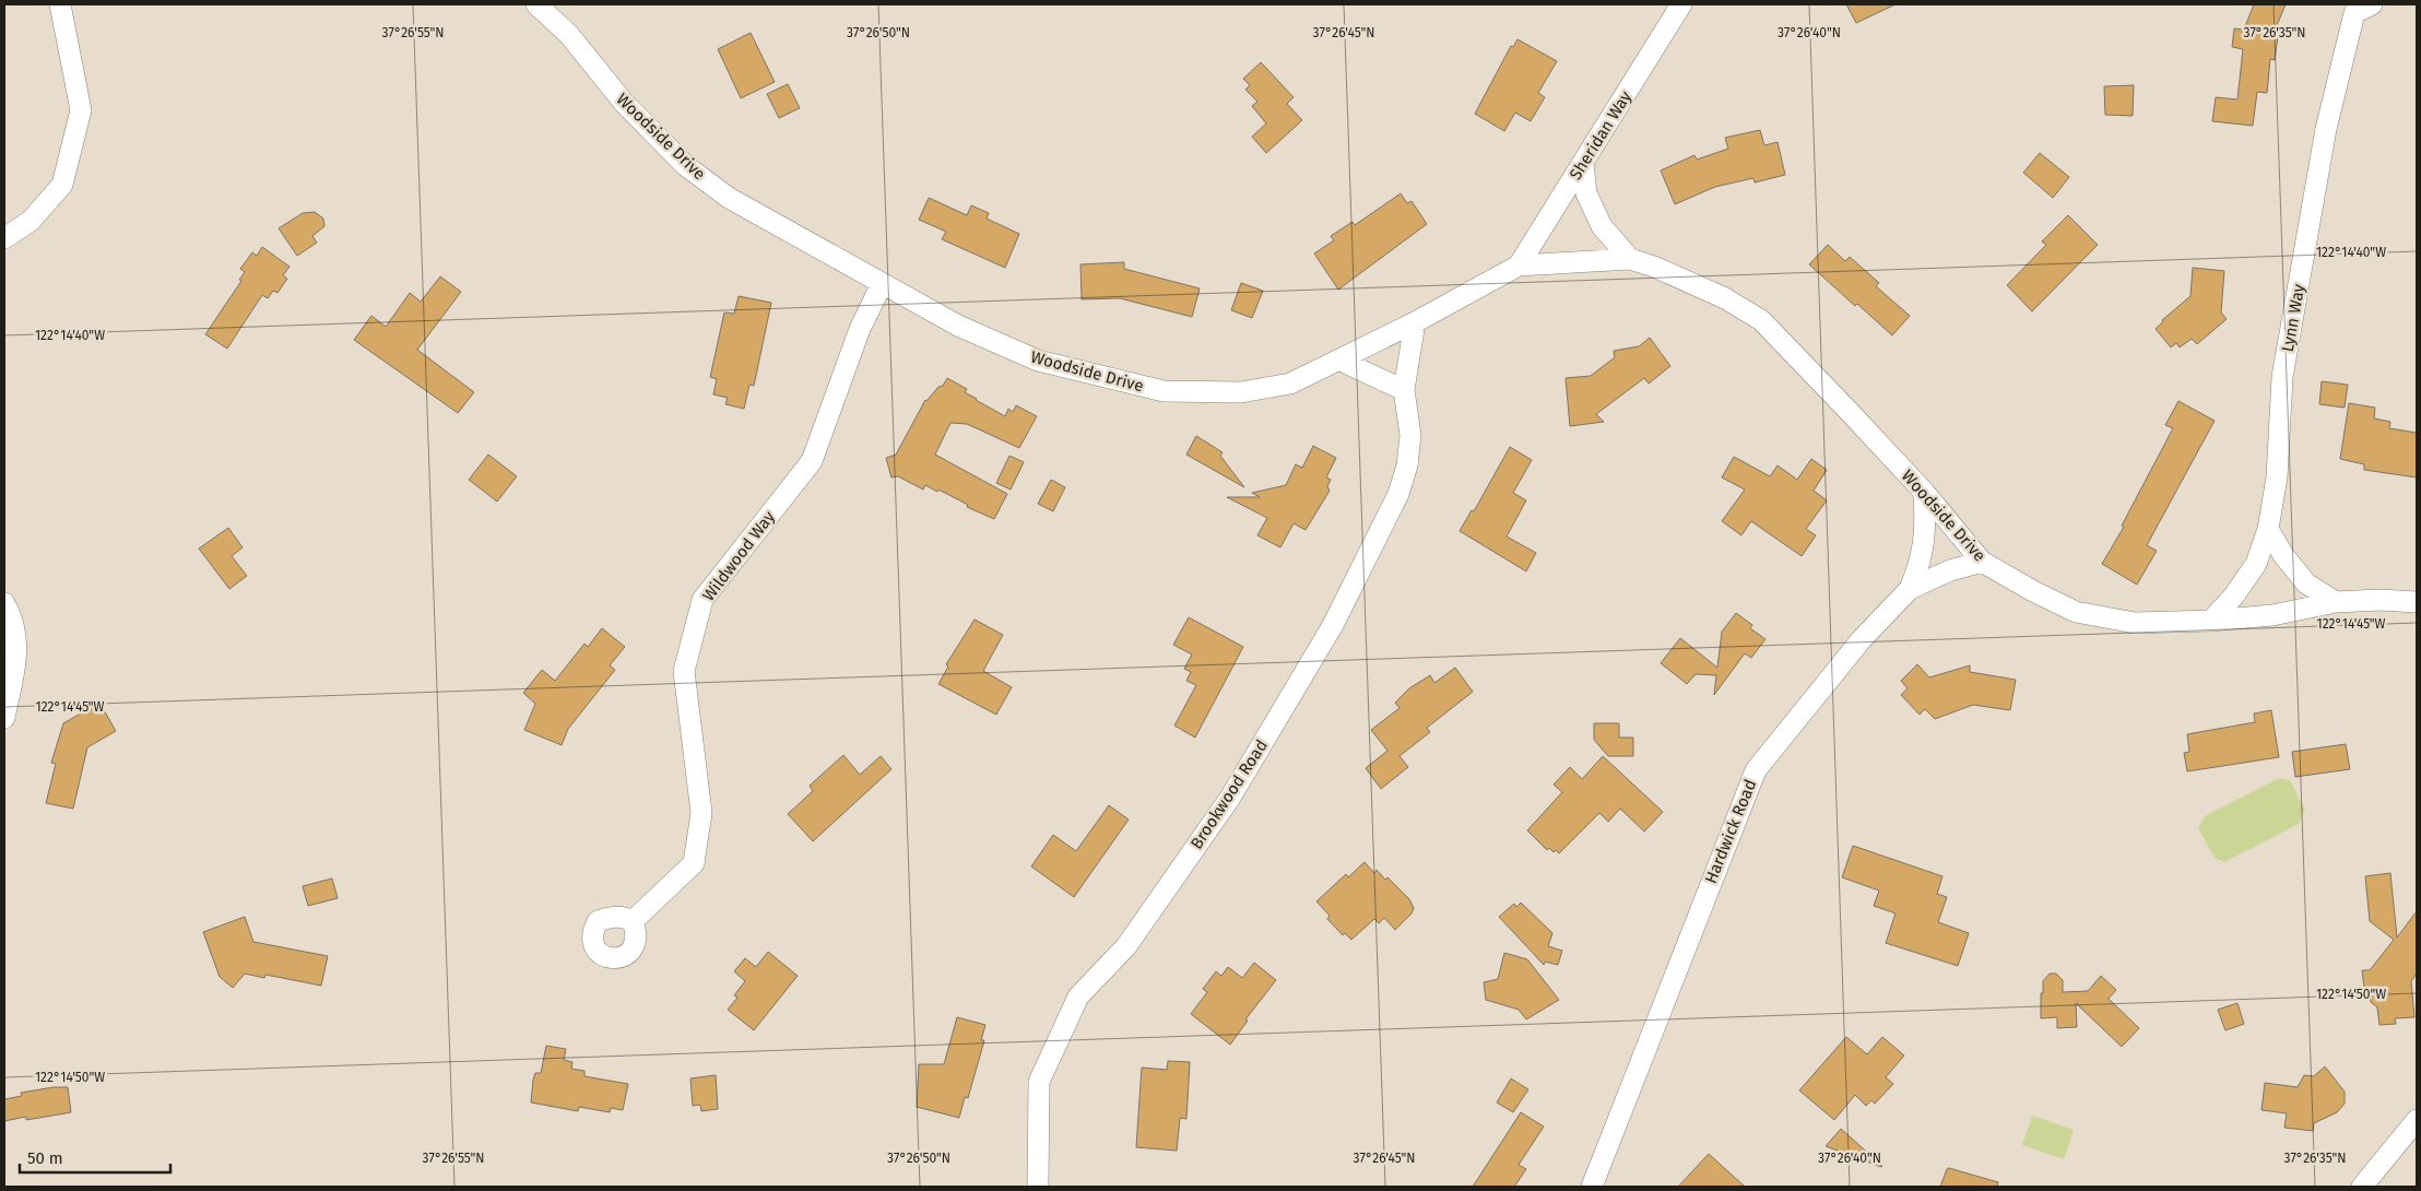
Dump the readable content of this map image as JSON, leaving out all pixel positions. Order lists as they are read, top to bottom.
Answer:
{
  "streets": {
    "street": [
      "Sheridan Way",
      "Woodside Drive",
      "Lynn Way",
      "Wildwood Way",
      "Brookwood Road",
      "Hardwick Road"
    ]
  },
  "crossings": [
    ["Sheridan Way", "Woodside Drive"],
    ["Woodside Drive", "Lynn Way"],
    ["Woodside Drive", "Wildwood Way"],
    ["Woodside Drive", "Brookwood Road"],
    ["Woodside Drive", "Hardwick Road"]
  ],
  "scale_bar": "50 m",
  "coordinates": [
    "37°26'55\"N",
    "37°26'50\"N",
    "37°26'45\"N",
    "37°26'40\"N",
    "37°26'35\"N",
    "122°14'40\"W",
    "122°14'45\"W",
    "122°14'50\"W"
  ]
}
